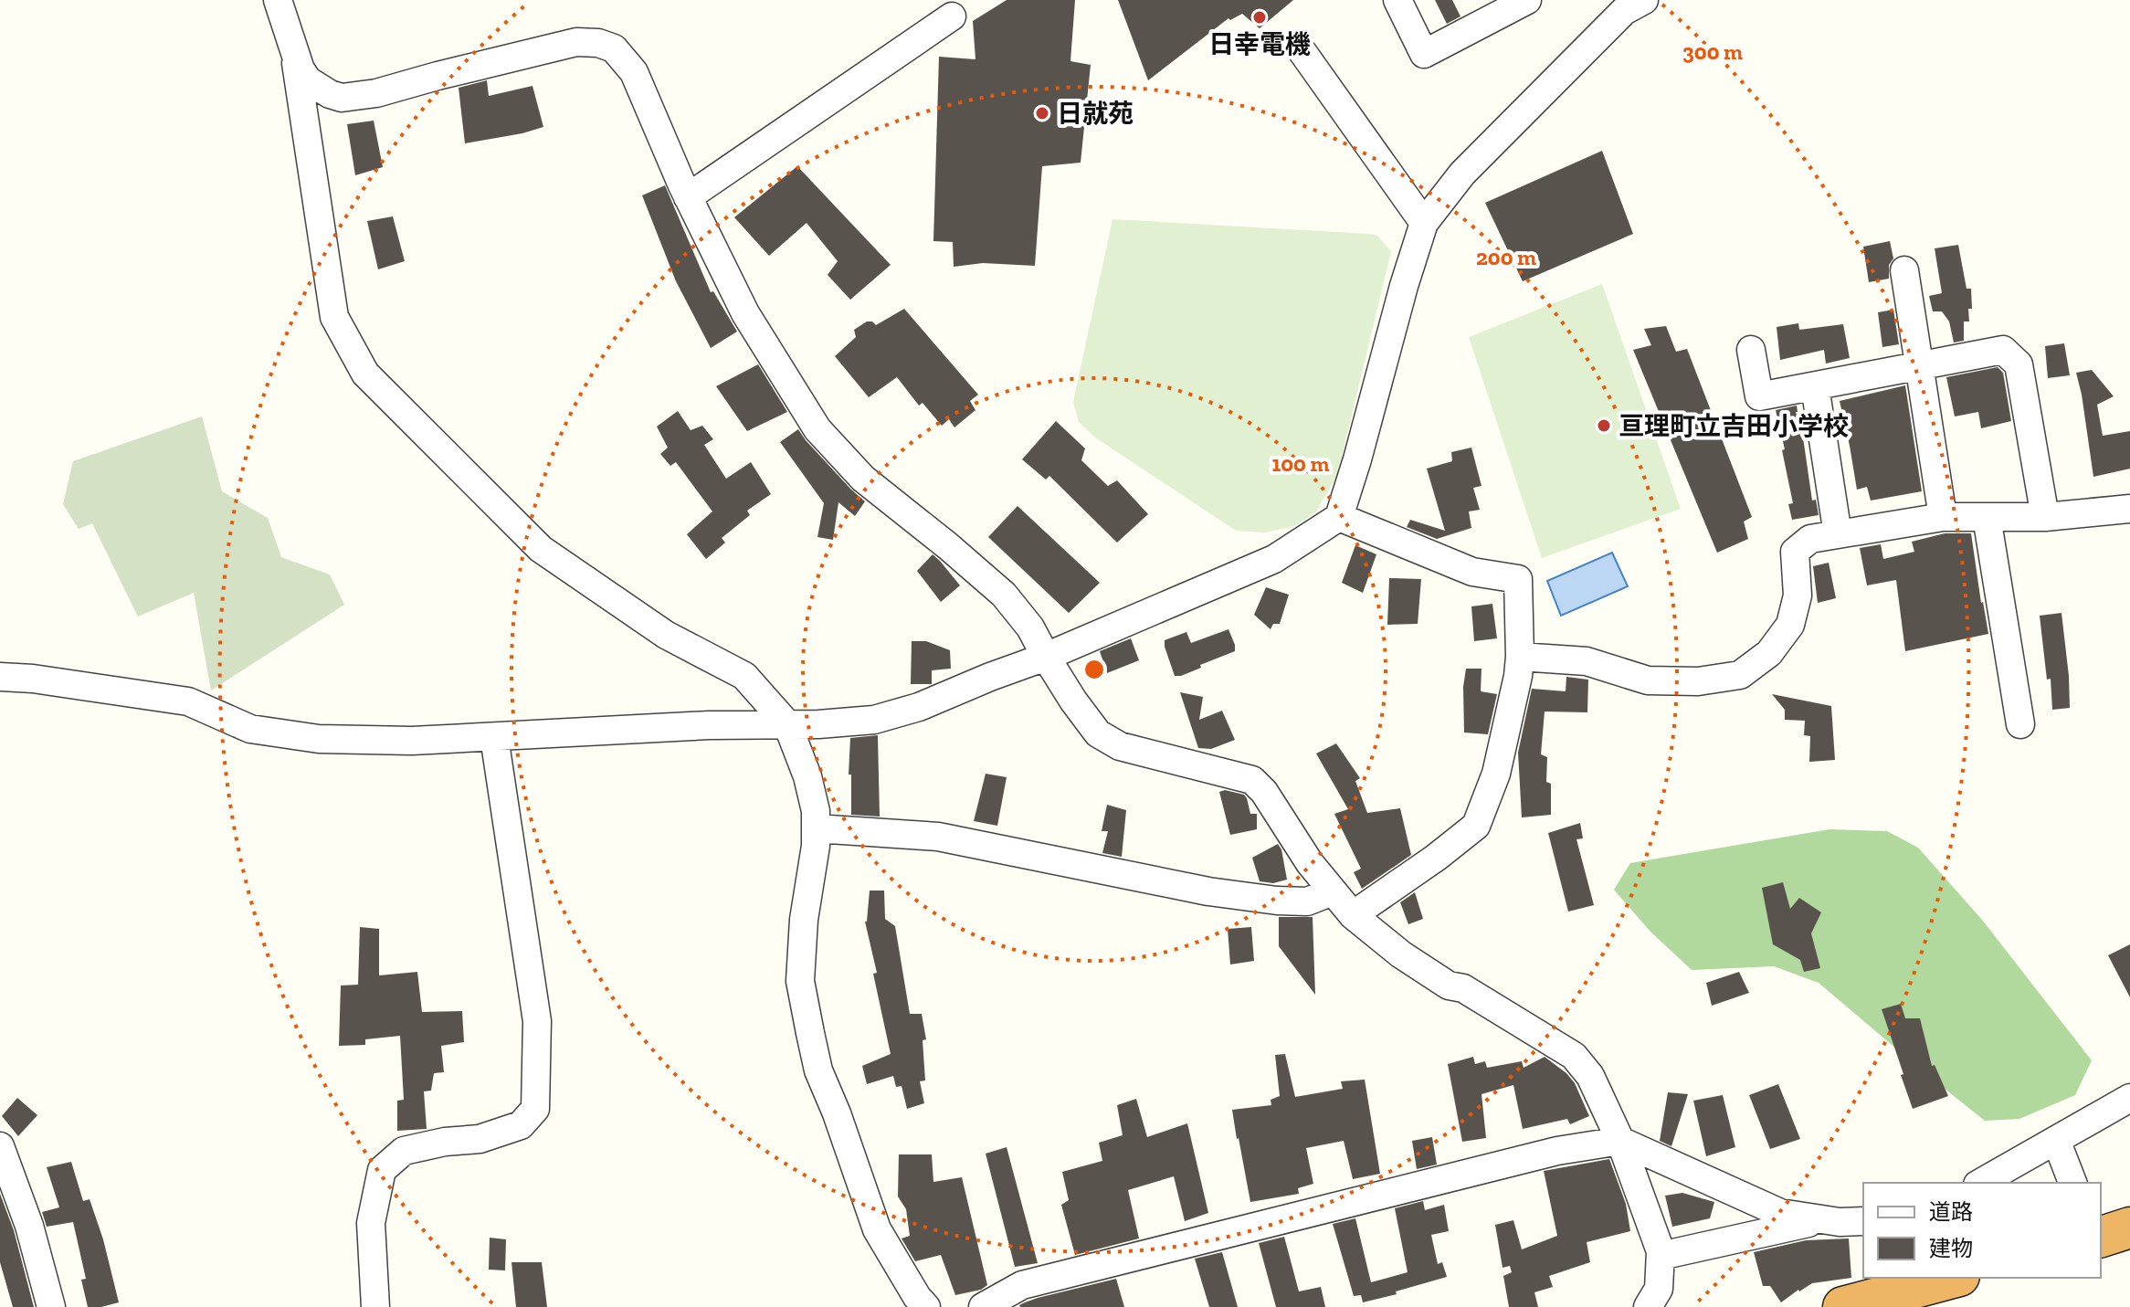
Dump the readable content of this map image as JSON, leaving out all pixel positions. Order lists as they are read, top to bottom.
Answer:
{
  "places": ["日幸電機", "日就苑", "亘理町立吉田小学校"],
  "legend": ["道路", "建物"],
  "rings": ["300 m", "200 m", "100 m"]
}
